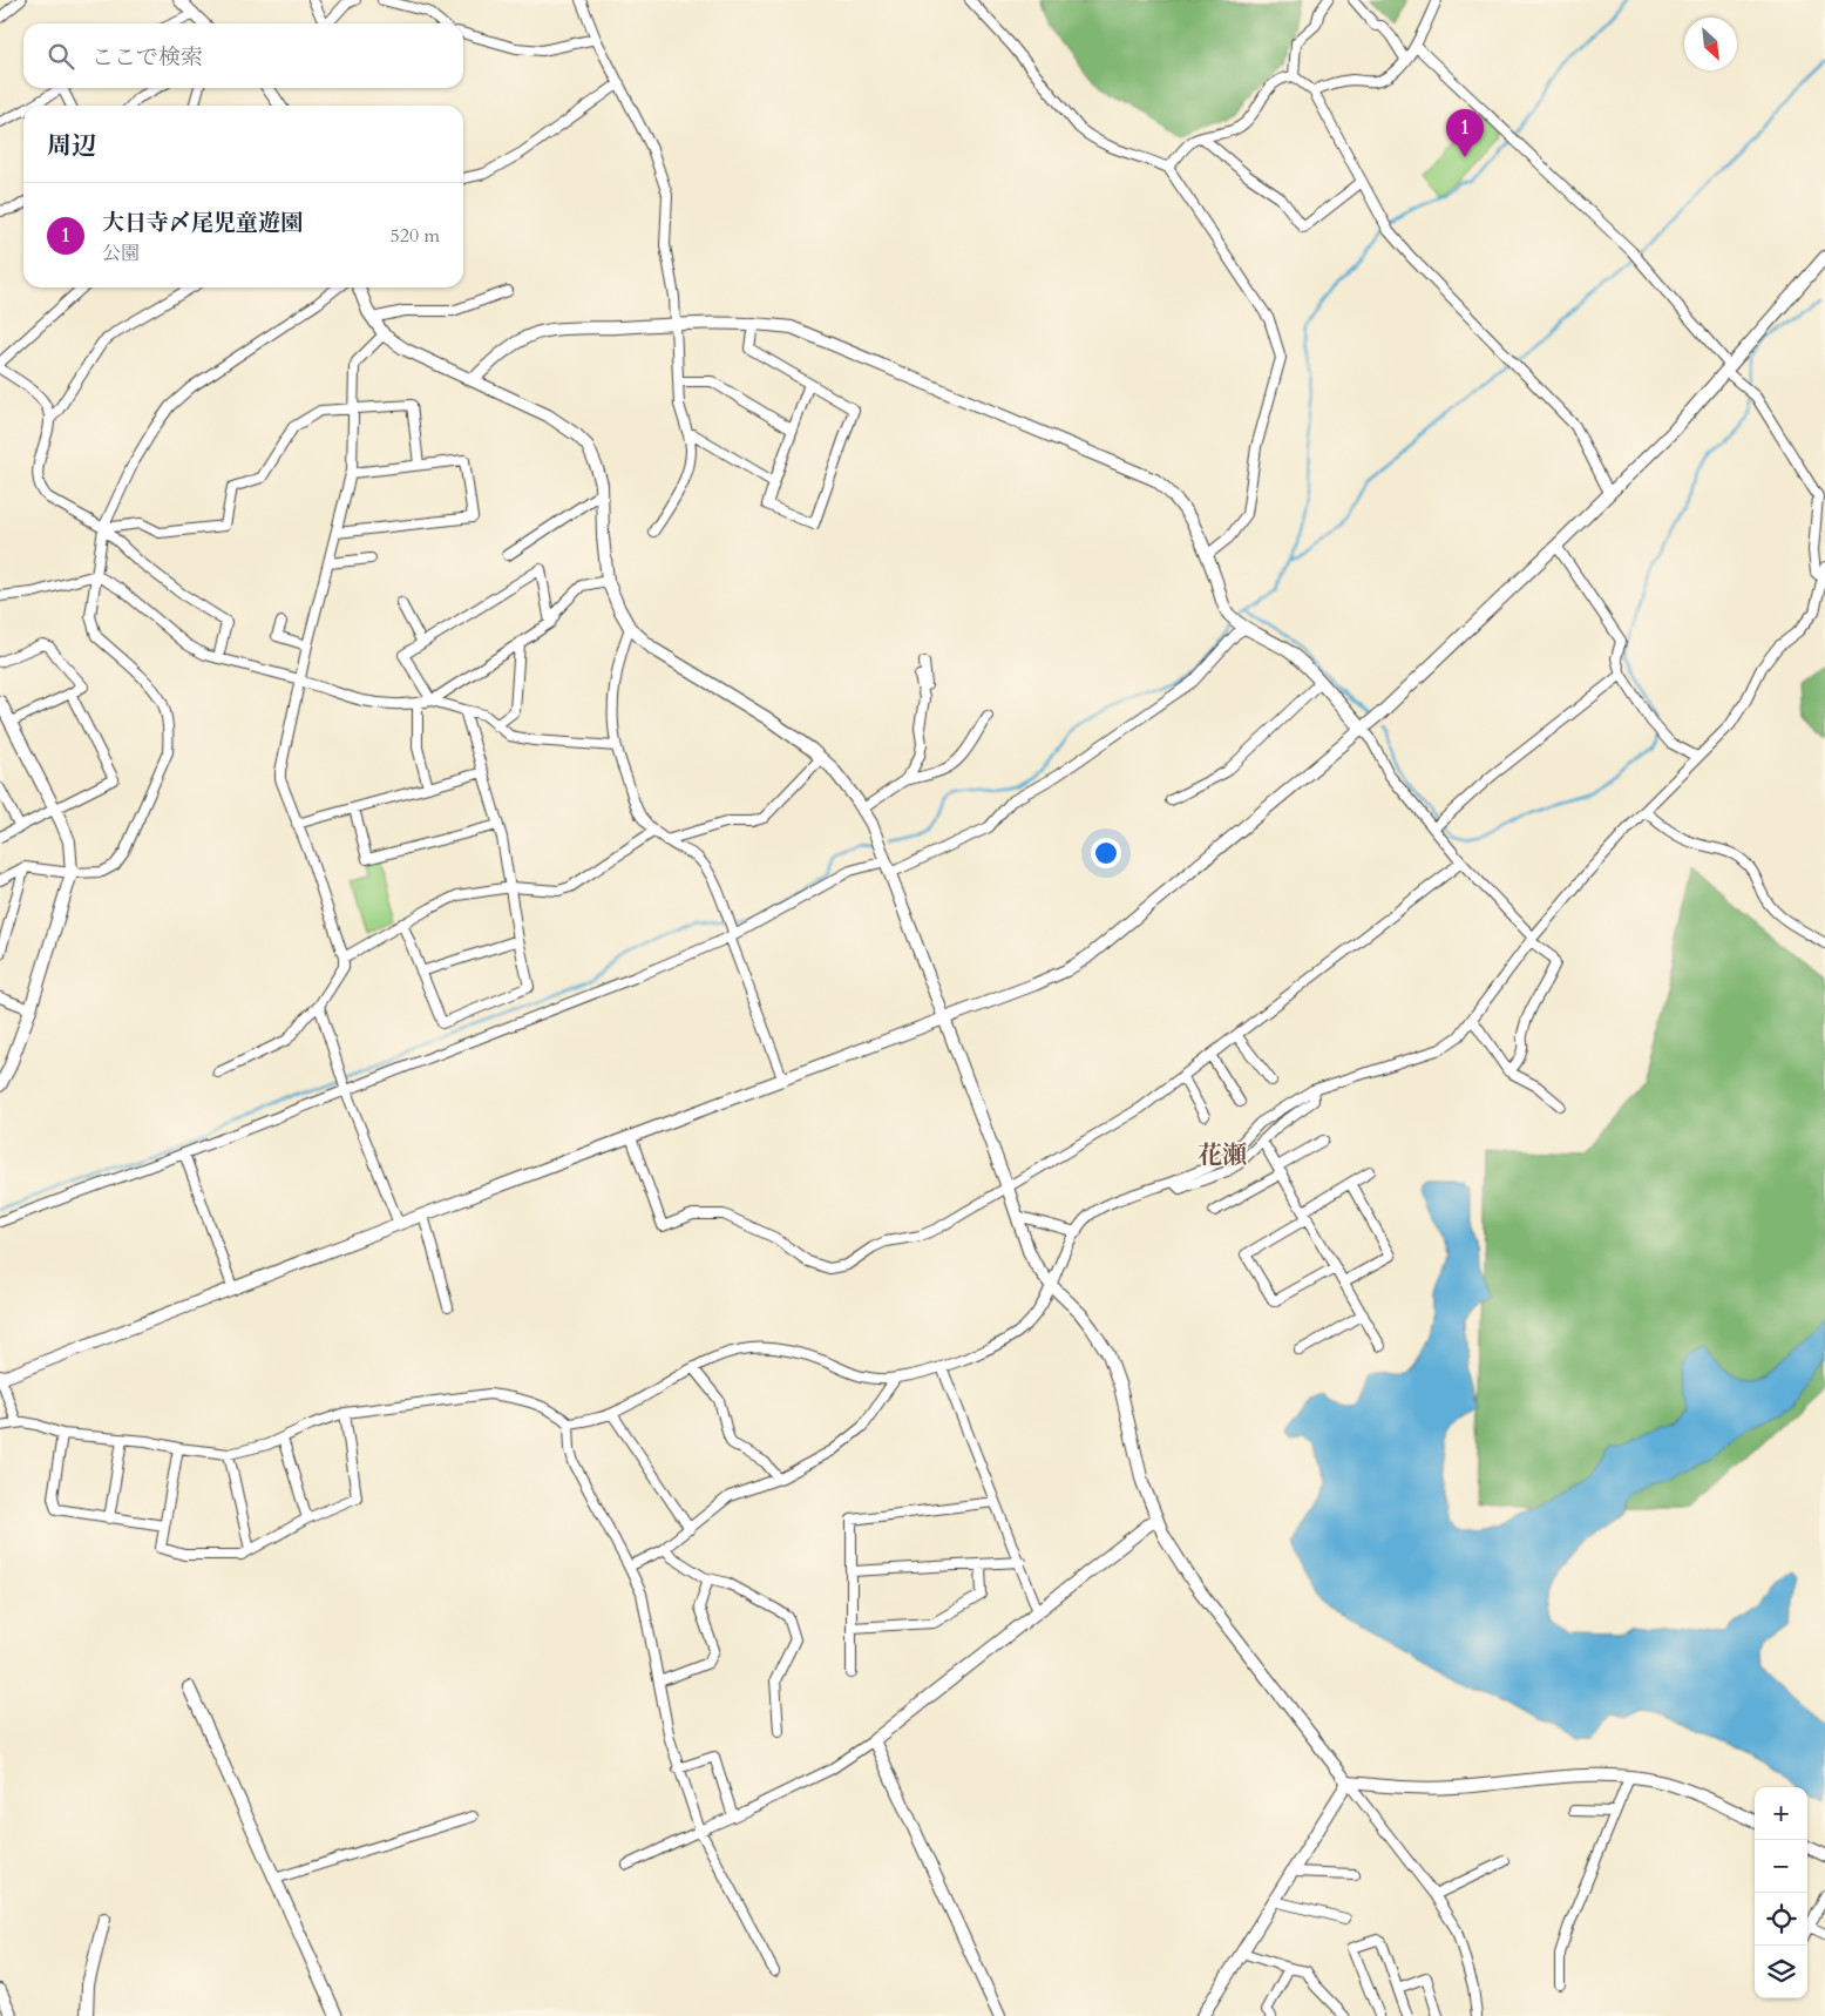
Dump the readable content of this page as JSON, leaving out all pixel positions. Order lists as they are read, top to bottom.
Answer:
{
  "districts": ["花瀬"],
  "north": "bottom right",
  "page": {
    "search": "ここで検索",
    "heading": "周辺",
    "pins": "1",
    "list": [
      {
        "mark": "1",
        "name": "大日寺〆尾児童遊園",
        "note": "公園",
        "value": "520 m"
      }
    ],
    "map_buttons": ["+", "−"]
  }
}
